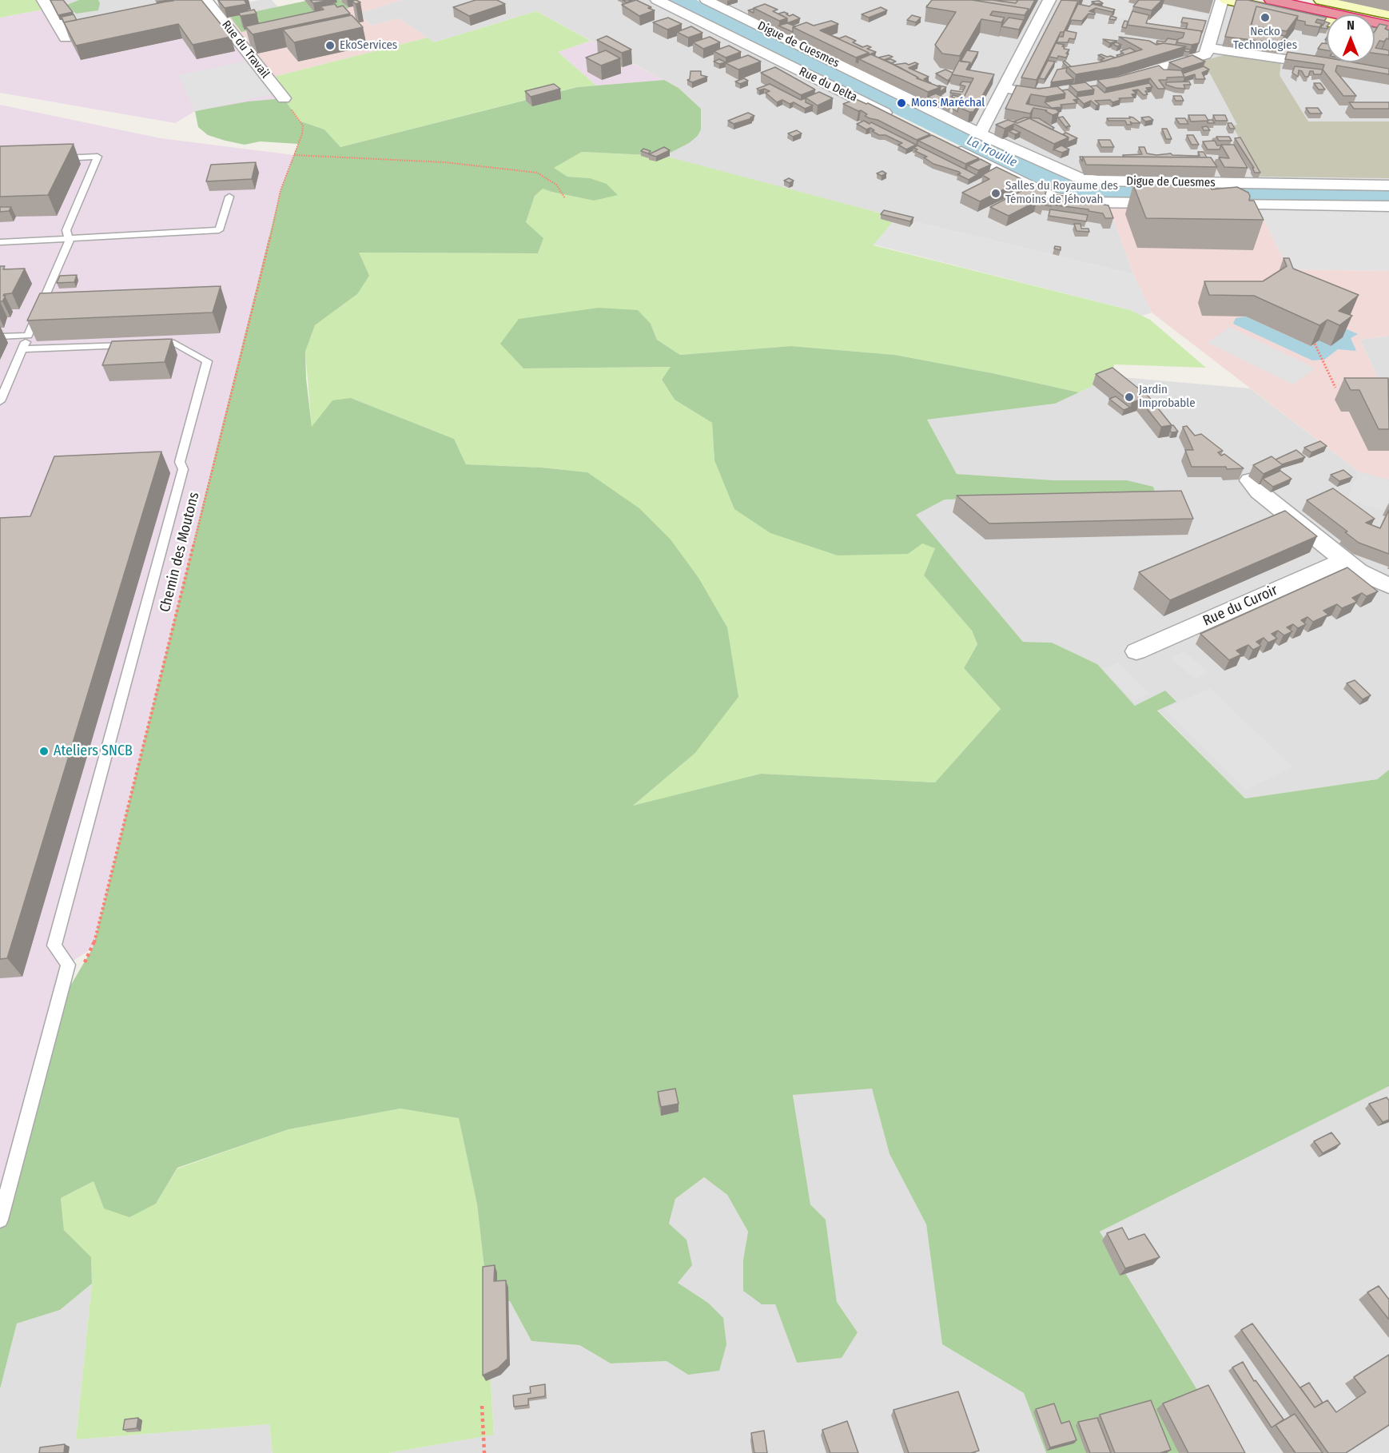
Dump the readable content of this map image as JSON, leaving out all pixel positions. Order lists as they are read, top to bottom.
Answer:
{
  "streets": {
    "street": [
      "Digue de Cuesmes",
      "Rue du Travail",
      "Rue du Delta",
      "Rue du Curoir"
    ],
    "path": ["Chemin des Moutons"]
  },
  "crossings": [
    ["Rue du Travail", "Chemin des Moutons"]
  ],
  "water": ["La Trouille"],
  "places": [
    "Necko Technologies",
    "EkoServices",
    "Mons Maréchal",
    "Salles du Royaume des Témoins de Jéhovah",
    "Jardin Improbable",
    "Ateliers SNCB"
  ],
  "north": "top"
}
